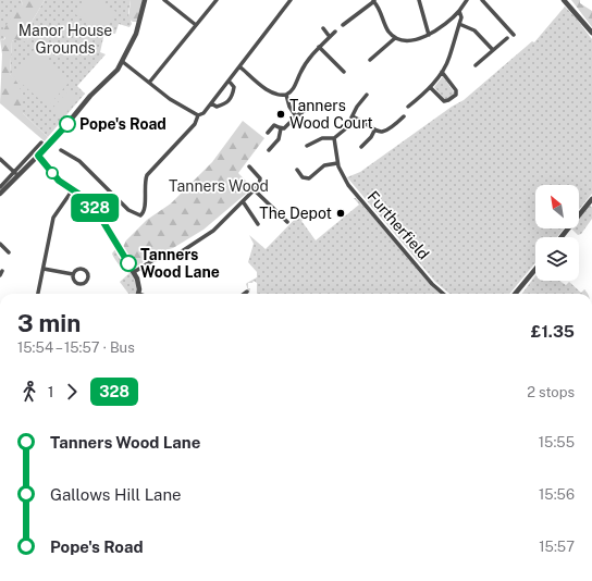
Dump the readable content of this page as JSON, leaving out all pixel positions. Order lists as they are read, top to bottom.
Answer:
{
  "streets": {
    "street": ["Furtherfield"]
  },
  "parks": ["Manor House Grounds", "Tanners Wood"],
  "places": [
    "Tanners Wood Court",
    "Pope's Road",
    "The Depot",
    "Tanners Wood Lane"
  ],
  "lines": ["bus line 328"],
  "north": "top left",
  "page": {
    "on_map": "328",
    "heading": ["3 min", "15:54 – 15:57 · Bus", "£1.35"],
    "legs": ["1", "328", "2 stops"],
    "list": [
      {
        "name": "Tanners Wood Lane",
        "value": "15:55"
      },
      {
        "name": "Gallows Hill Lane",
        "value": "15:56"
      },
      {
        "name": "Pope's Road",
        "value": "15:57"
      }
    ]
  }
}
